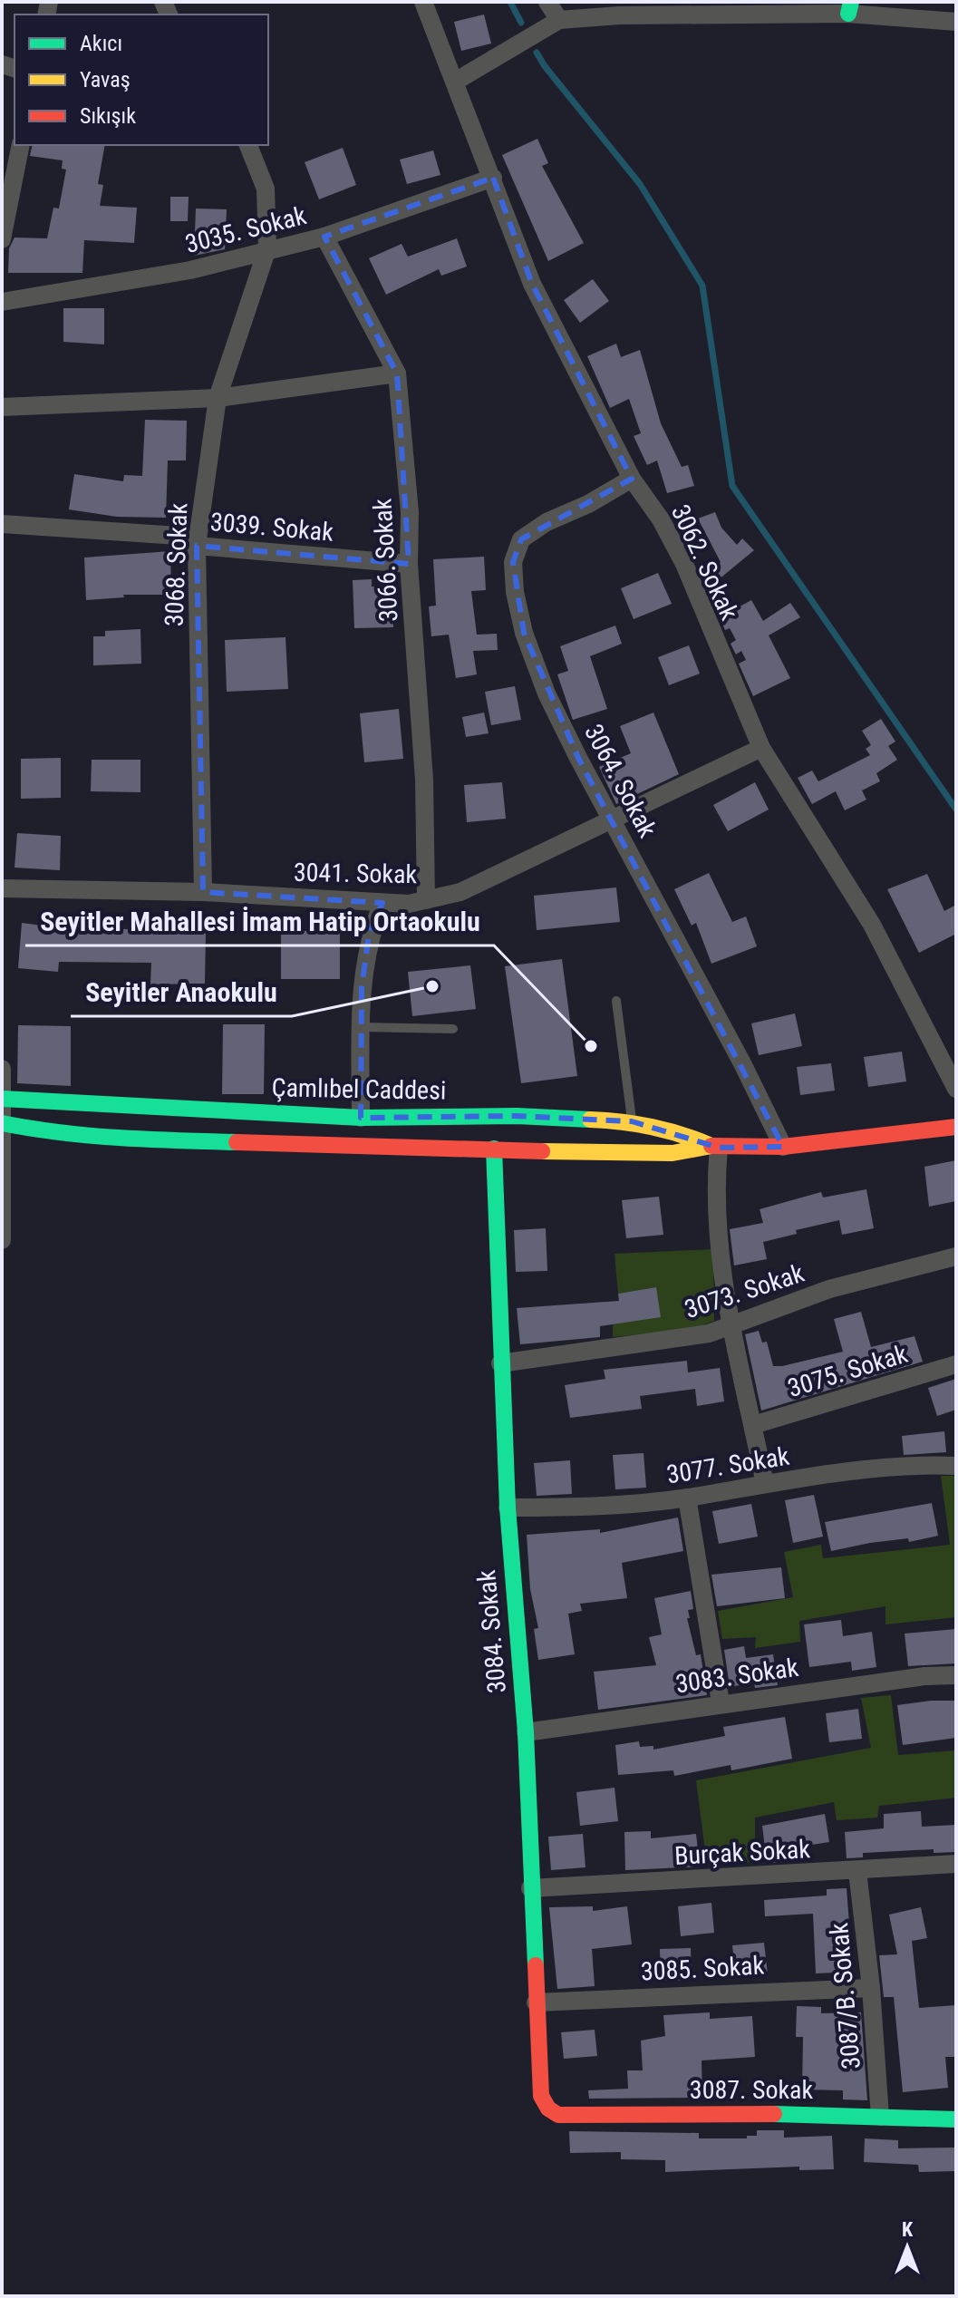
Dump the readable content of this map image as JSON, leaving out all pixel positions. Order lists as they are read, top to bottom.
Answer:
{
  "streets": {
    "street": [
      "3035. Sokak",
      "3039. Sokak",
      "3066. Sokak",
      "3062. Sokak",
      "3068. Sokak",
      "3064. Sokak",
      "3041. Sokak",
      "Çamlıbel Caddesi",
      "3073. Sokak",
      "3075. Sokak",
      "3077. Sokak",
      "3084. Sokak",
      "3083. Sokak",
      "Burçak Sokak",
      "3085. Sokak",
      "3087/B. Sokak",
      "3087. Sokak"
    ]
  },
  "crossings": [
    ["3035. Sokak", "3066. Sokak"],
    ["3035. Sokak", "3062. Sokak"],
    ["3035. Sokak", "3068. Sokak"],
    ["3039. Sokak", "3066. Sokak"],
    ["3039. Sokak", "3068. Sokak"],
    ["3066. Sokak", "3041. Sokak"],
    ["3062. Sokak", "3064. Sokak"],
    ["3062. Sokak", "3041. Sokak"],
    ["3068. Sokak", "3041. Sokak"],
    ["3064. Sokak", "3041. Sokak"],
    ["3064. Sokak", "Çamlıbel Caddesi"],
    ["Çamlıbel Caddesi", "3084. Sokak"],
    ["3073. Sokak", "3084. Sokak"],
    ["3077. Sokak", "3084. Sokak"],
    ["3084. Sokak", "3083. Sokak"],
    ["3084. Sokak", "Burçak Sokak"],
    ["3084. Sokak", "3085. Sokak"],
    ["3084. Sokak", "3087. Sokak"],
    ["Burçak Sokak", "3087/B. Sokak"],
    ["3085. Sokak", "3087/B. Sokak"],
    ["3087/B. Sokak", "3087. Sokak"]
  ],
  "places": ["Seyitler Anaokulu", "Seyitler Mahallesi İmam Hatip Ortaokulu"],
  "legend": ["Akıcı", "Yavaş", "Sıkışık"],
  "north": "top"
}
